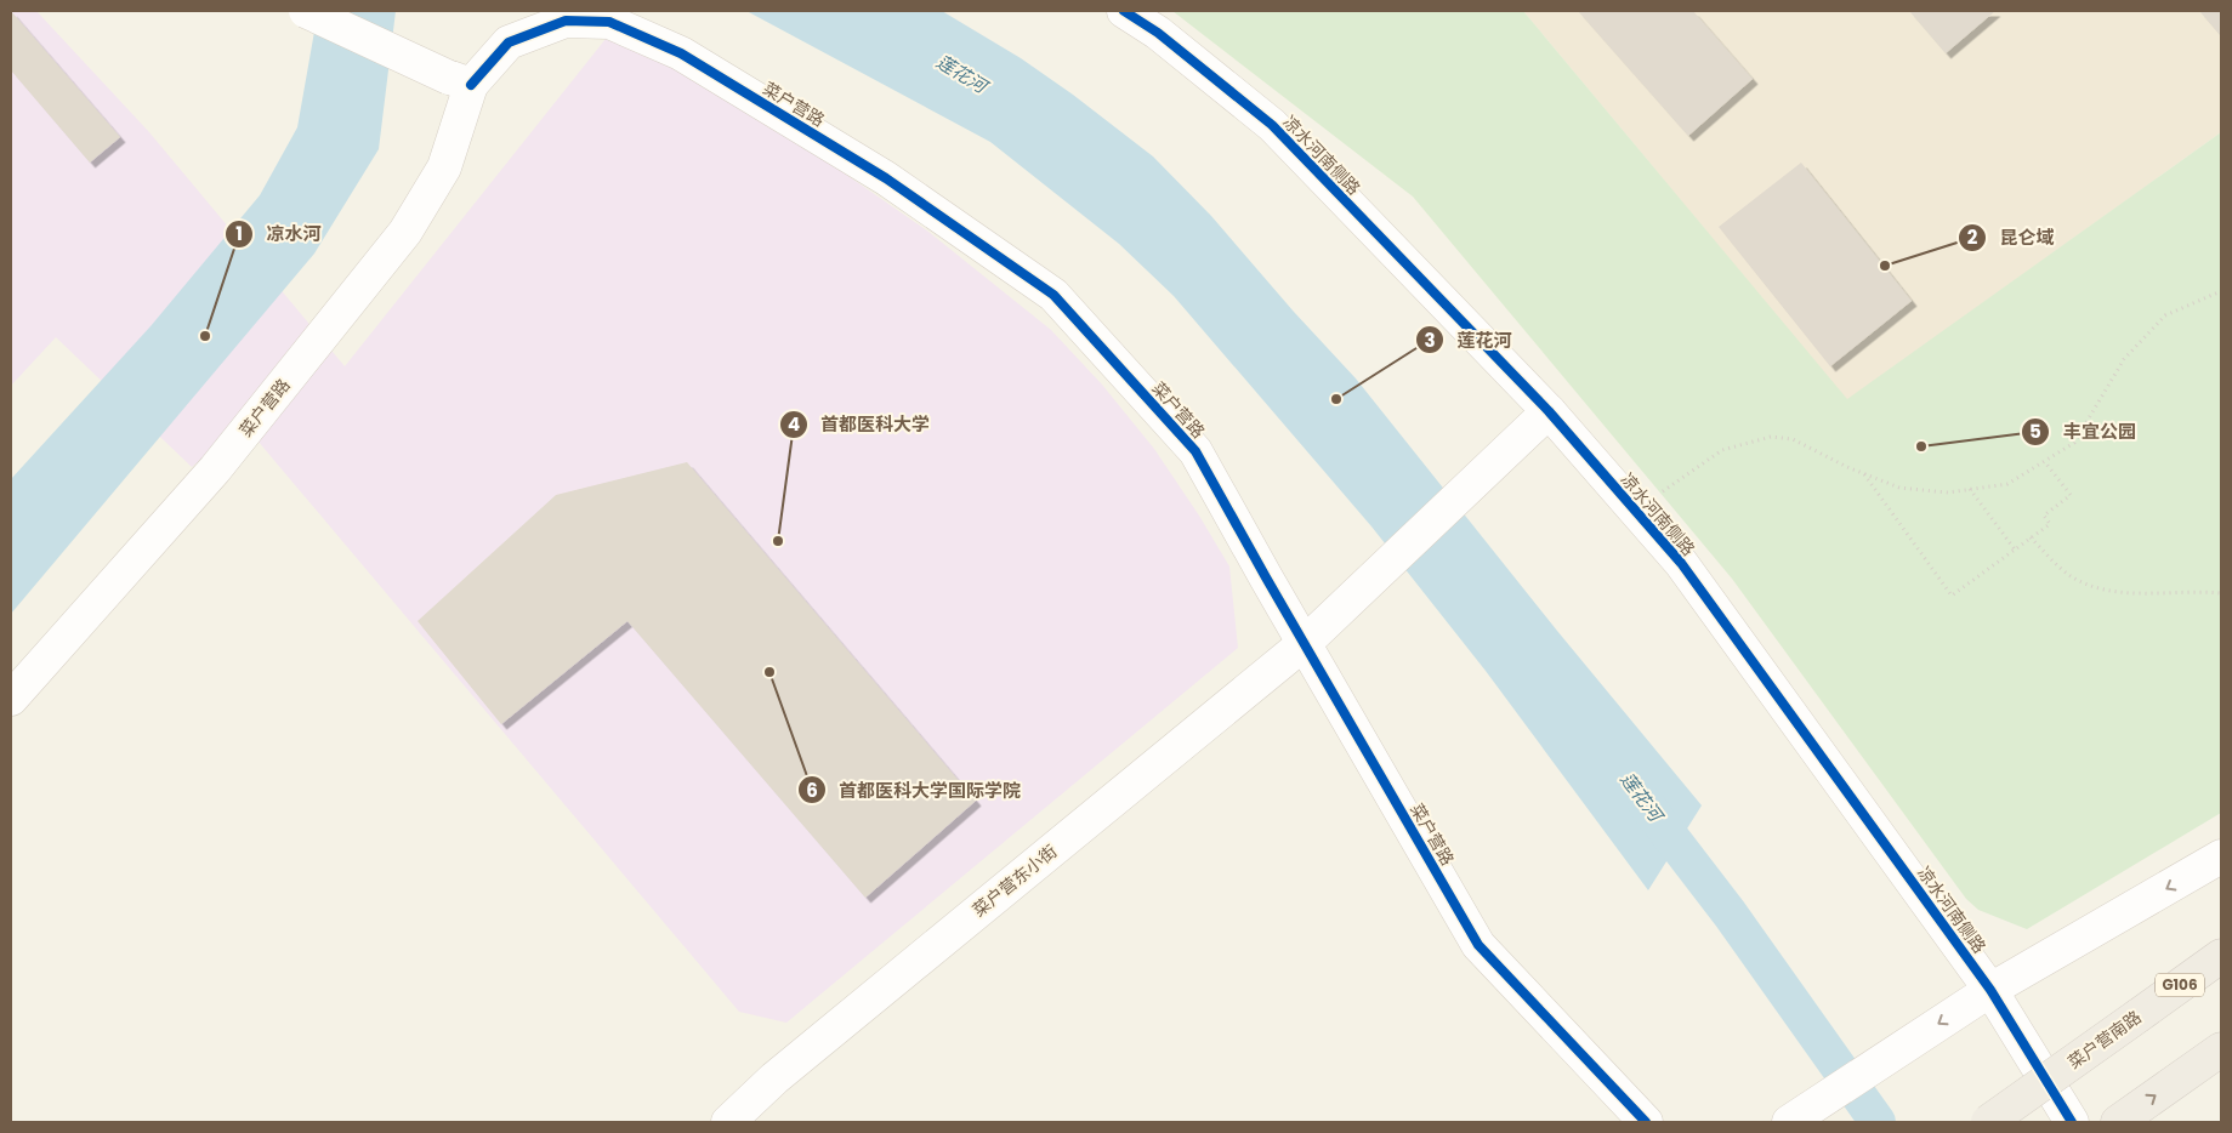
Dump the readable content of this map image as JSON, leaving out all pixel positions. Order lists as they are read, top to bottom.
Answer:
{
  "streets": {
    "highway": ["G106", "菜户营南路"],
    "street": ["菜户营路", "凉水河南侧路", "菜户营东小街"]
  },
  "crossings": [
    ["菜户营路", "菜户营东小街"],
    ["凉水河南侧路", "菜户营东小街"]
  ],
  "water": ["莲花河"],
  "places": [
    "昆仑域",
    "凉水河",
    "莲花河",
    "丰宜公园",
    "首都医科大学",
    "首都医科大学国际学院"
  ]
}
